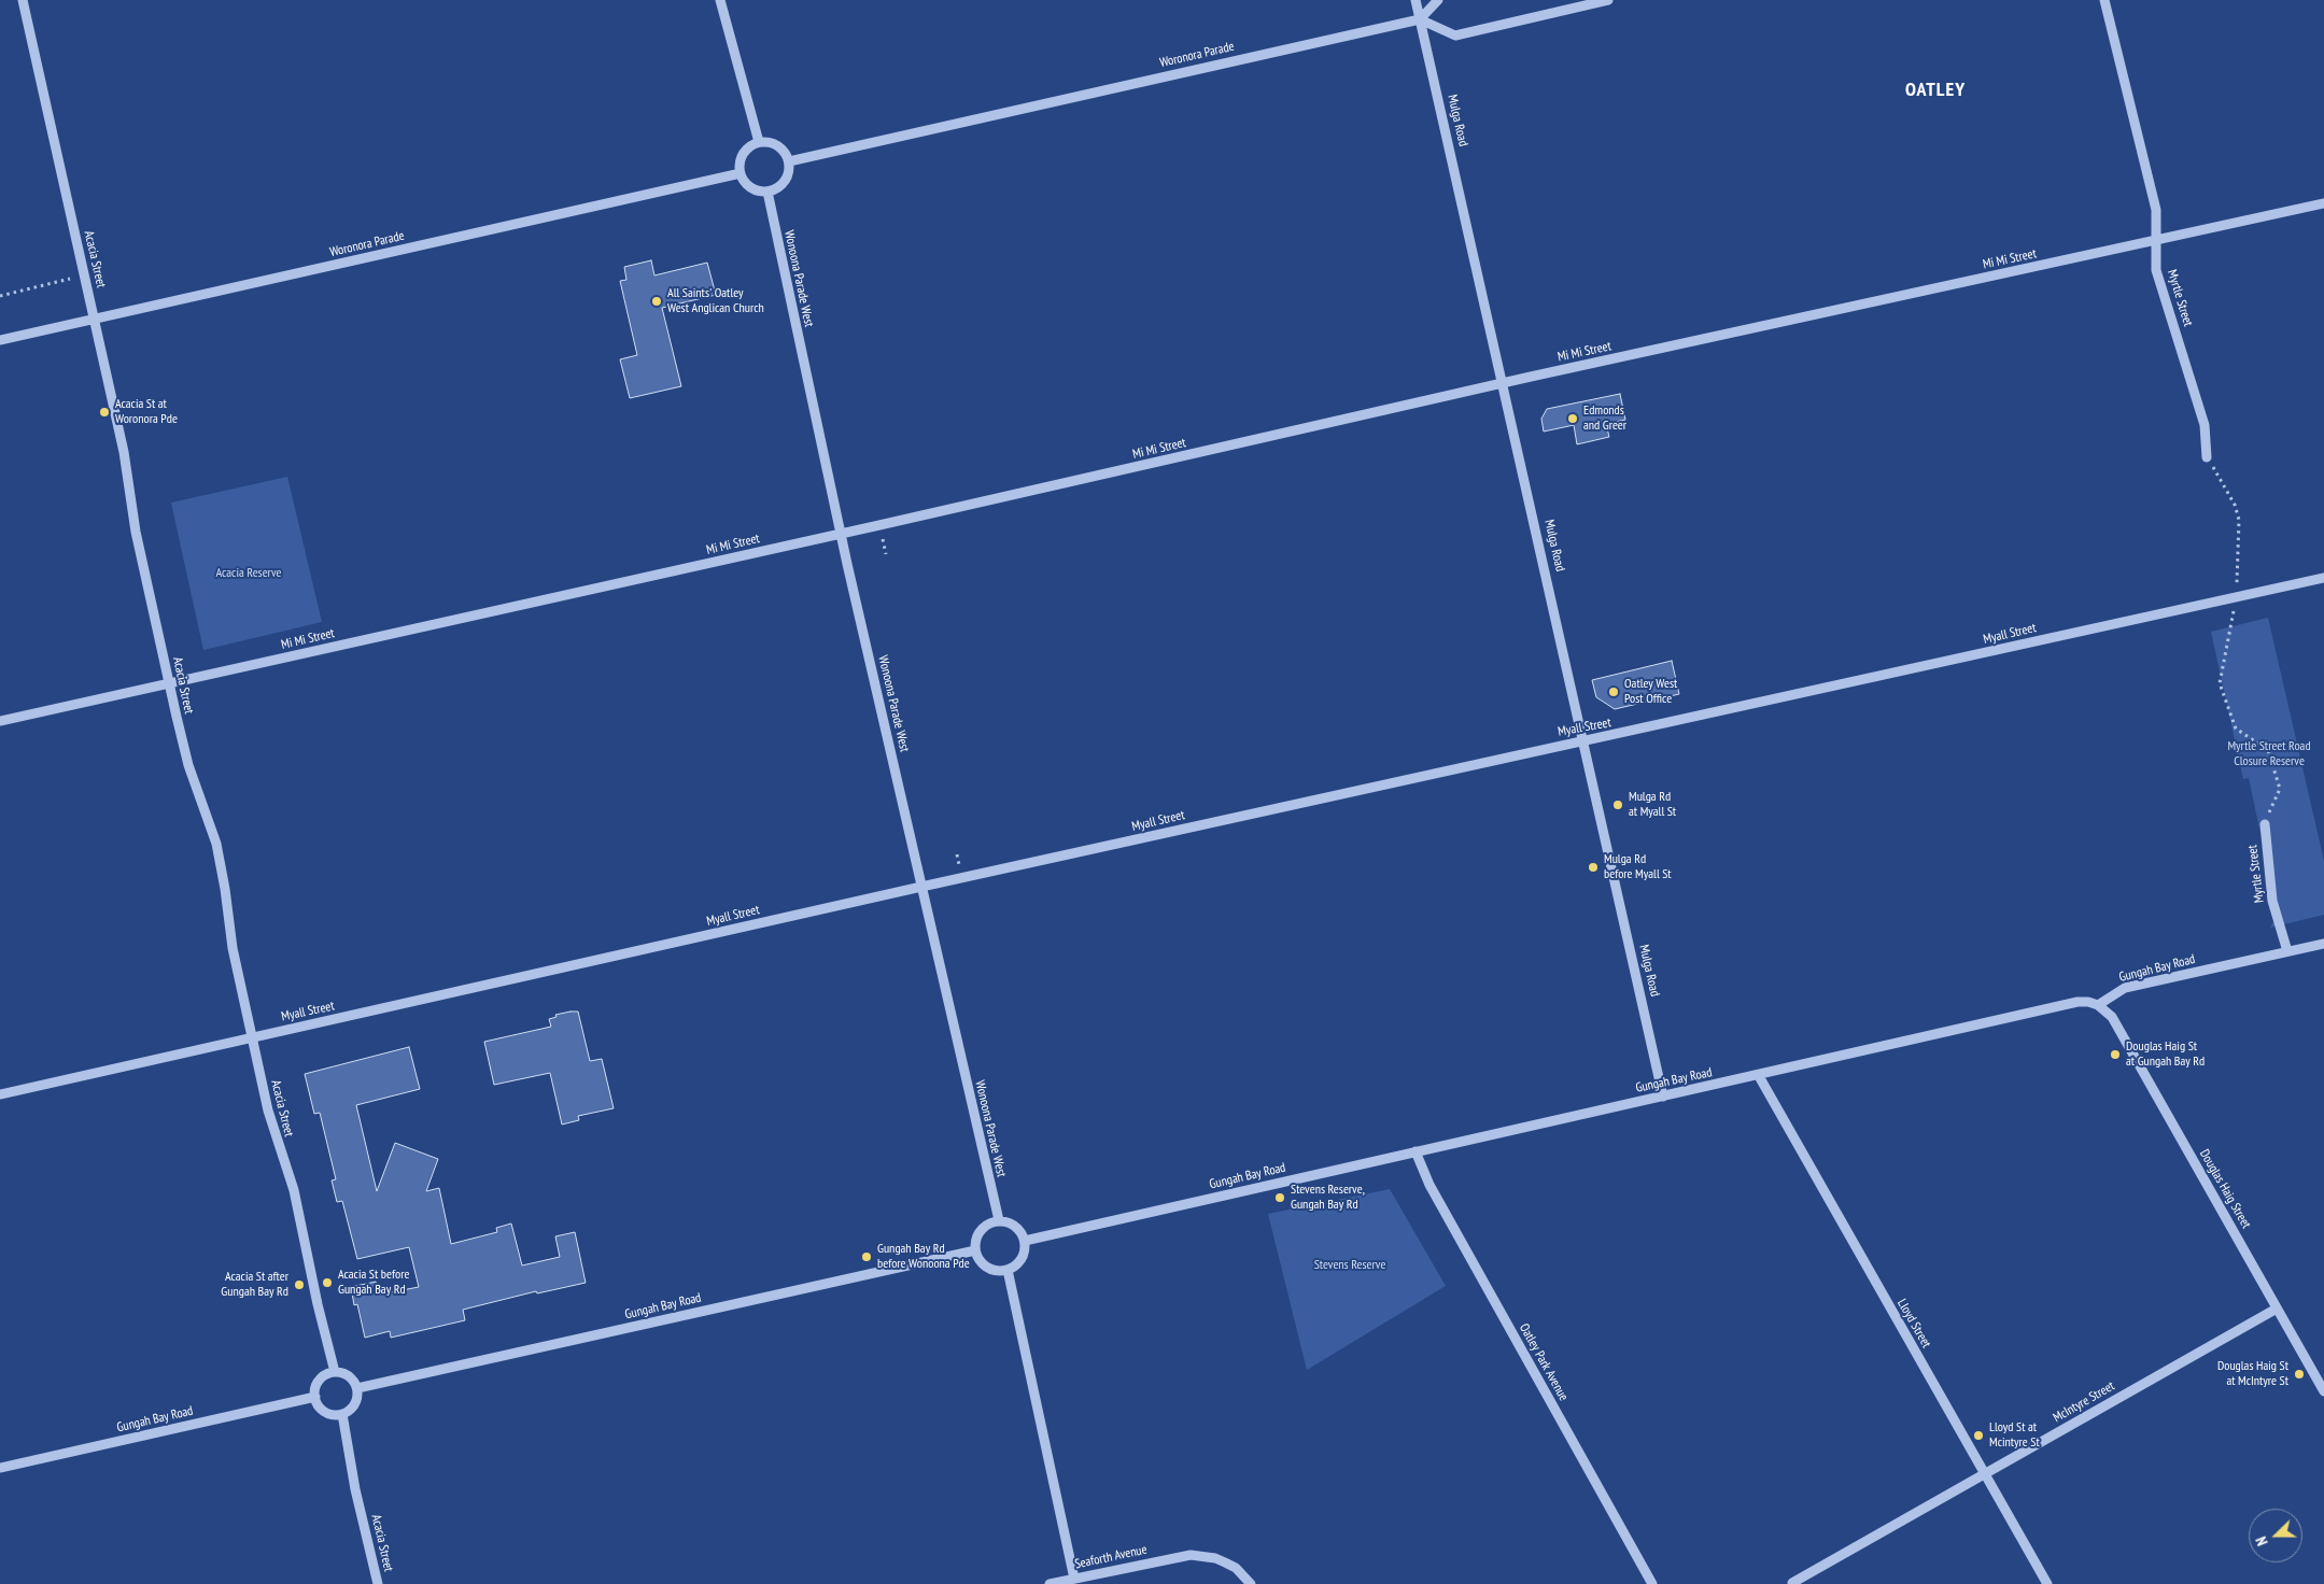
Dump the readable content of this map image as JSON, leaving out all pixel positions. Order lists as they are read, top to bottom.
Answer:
{
  "streets": {
    "street": [
      "Woronora Parade",
      "Mulga Road",
      "Acacia Street",
      "Mi Mi Street",
      "Wonoona Parade West",
      "Myrtle Street",
      "Myall Street",
      "Gungah Bay Road",
      "Douglas Haig Street",
      "Lloyd Street",
      "Oatley Park Avenue",
      "McIntyre Street",
      "Seaforth Avenue"
    ]
  },
  "crossings": [
    ["Woronora Parade", "Mulga Road"],
    ["Woronora Parade", "Acacia Street"],
    ["Woronora Parade", "Wonoona Parade West"],
    ["Mulga Road", "Mi Mi Street"],
    ["Mulga Road", "Myall Street"],
    ["Mulga Road", "Gungah Bay Road"],
    ["Acacia Street", "Mi Mi Street"],
    ["Acacia Street", "Myall Street"],
    ["Acacia Street", "Gungah Bay Road"],
    ["Mi Mi Street", "Wonoona Parade West"],
    ["Mi Mi Street", "Myrtle Street"],
    ["Wonoona Parade West", "Myall Street"],
    ["Wonoona Parade West", "Gungah Bay Road"],
    ["Myrtle Street", "Gungah Bay Road"],
    ["Gungah Bay Road", "Douglas Haig Street"],
    ["Gungah Bay Road", "Lloyd Street"],
    ["Gungah Bay Road", "Oatley Park Avenue"],
    ["Douglas Haig Street", "McIntyre Street"],
    ["Lloyd Street", "McIntyre Street"]
  ],
  "districts": ["OATLEY"],
  "parks": ["Acacia Reserve", "Myrtle Street Road Closure Reserve", "Stevens Reserve"],
  "places": [
    "All Saints' Oatley West Anglican Church",
    "Acacia St at Woronora Pde",
    "Edmonds and Greer",
    "Oatley West Post Office",
    "Mulga Rd at Myall St",
    "Mulga Rd before Myall St",
    "Douglas Haig St at Gungah Bay Rd",
    "Stevens Reserve, Gungah Bay Rd",
    "Gungah Bay Rd before Wonoona Pde",
    "Acacia St before Gungah Bay Rd",
    "Acacia St after Gungah Bay Rd",
    "Douglas Haig St at McIntyre St",
    "Lloyd St at Mcintyre St"
  ],
  "north": "left"
}
